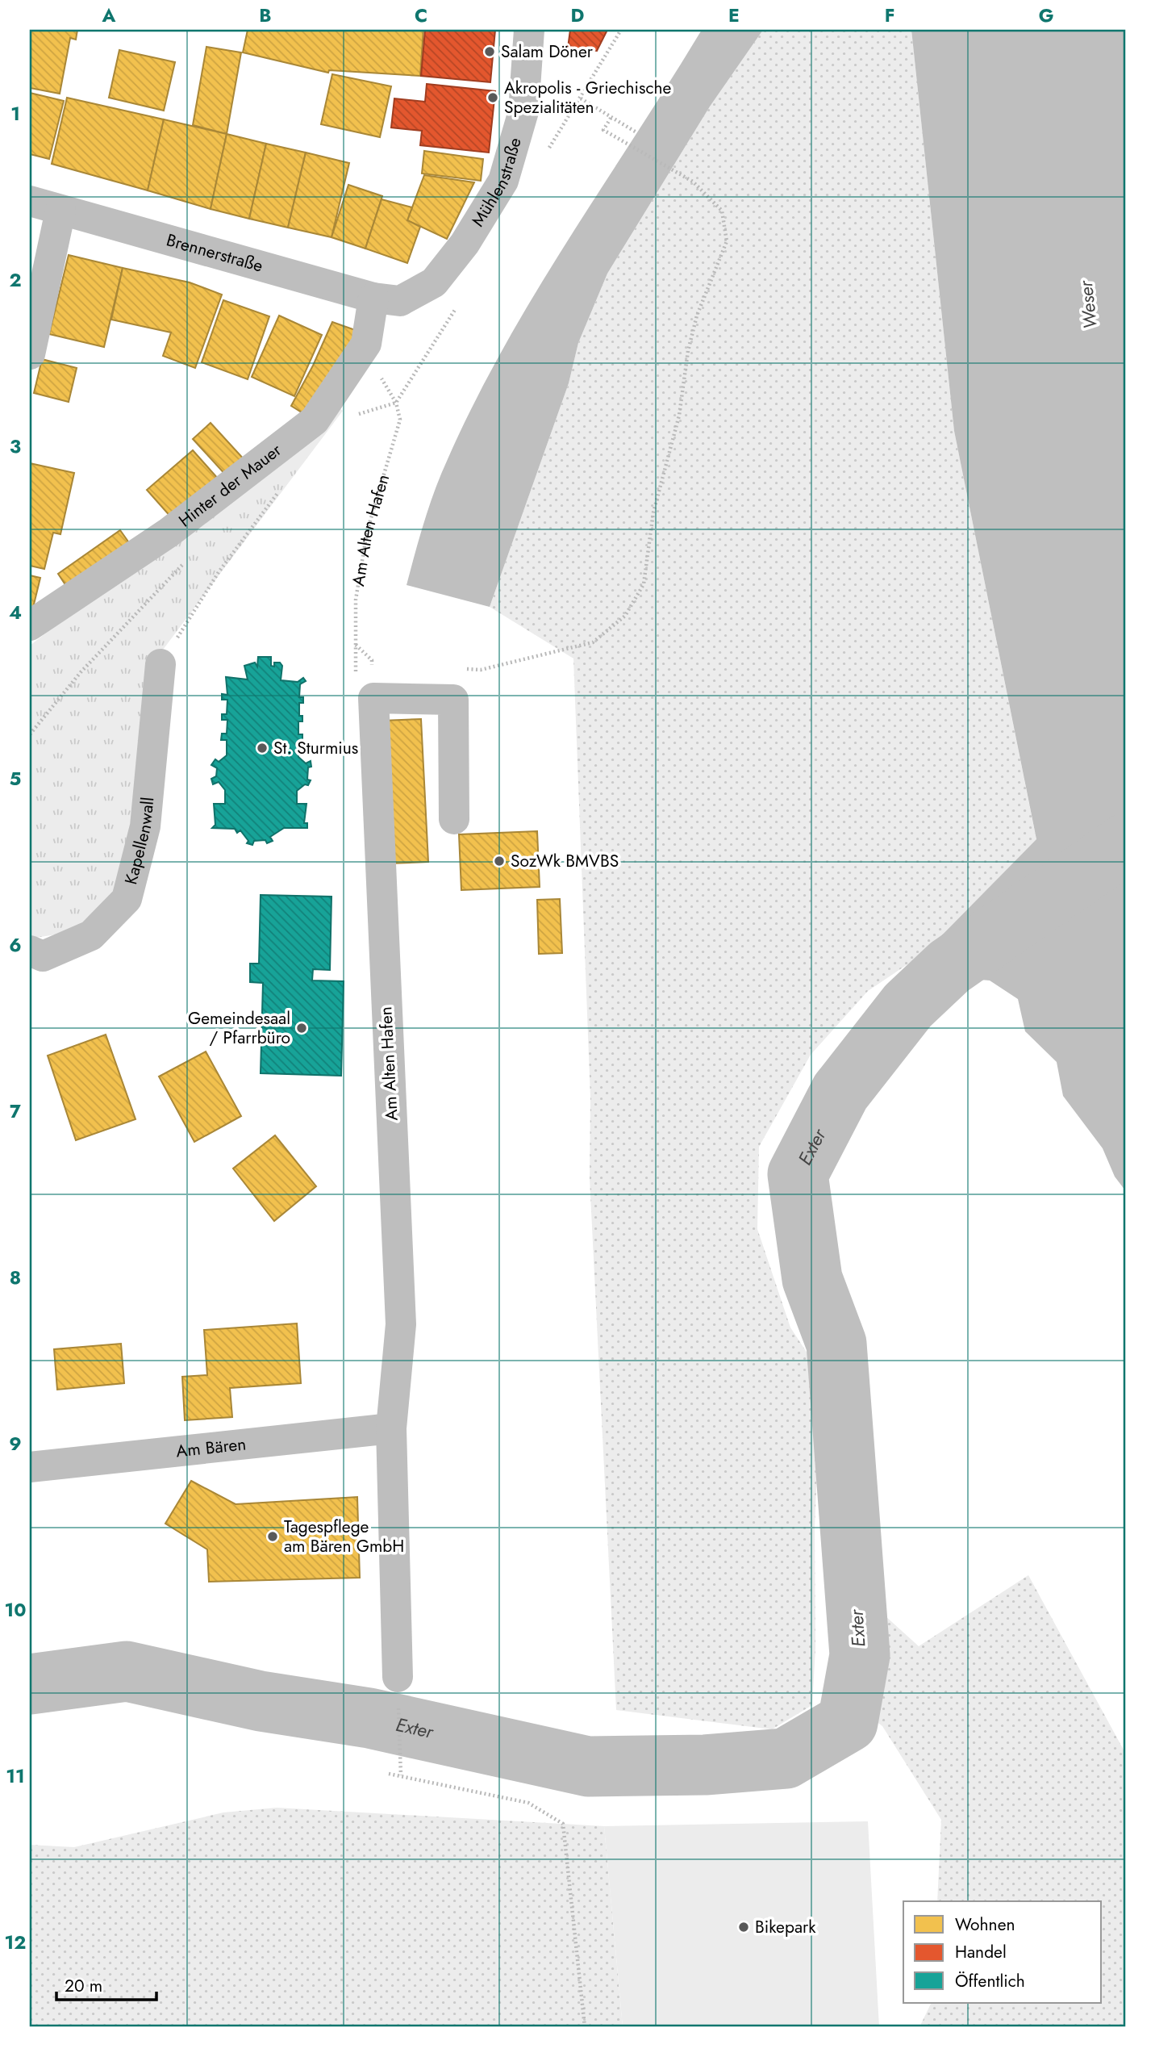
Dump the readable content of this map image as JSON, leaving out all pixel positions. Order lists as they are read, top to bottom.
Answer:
{
  "streets": {
    "street": [
      "Mühlenstraße",
      "Brennerstraße",
      "Hinter der Mauer",
      "Am Alten Hafen",
      "Kapellenwall",
      "Am Bären"
    ]
  },
  "crossings": [
    ["Mühlenstraße", "Brennerstraße"],
    ["Mühlenstraße", "Hinter der Mauer"],
    ["Brennerstraße", "Hinter der Mauer"],
    ["Am Alten Hafen", "Am Bären"]
  ],
  "water": ["Weser", "Exter"],
  "places": [
    "Salam Döner",
    "Akropolis - Griechische Spezialitäten",
    "St. Sturmius",
    "SozWk BMVBS",
    "Gemeindesaal / Pfarrbüro",
    "Tagespflege am Bären GmbH",
    "Bikepark"
  ],
  "legend": ["Wohnen", "Handel", "Öffentlich"],
  "scale_bar": "20 m",
  "grid": {
    "columns": [
      "A",
      "B",
      "C",
      "D",
      "E",
      "F",
      "G"
    ],
    "rows": [
      "1",
      "2",
      "3",
      "4",
      "5",
      "6",
      "7",
      "8",
      "9",
      "10",
      "11",
      "12"
    ]
  }
}
